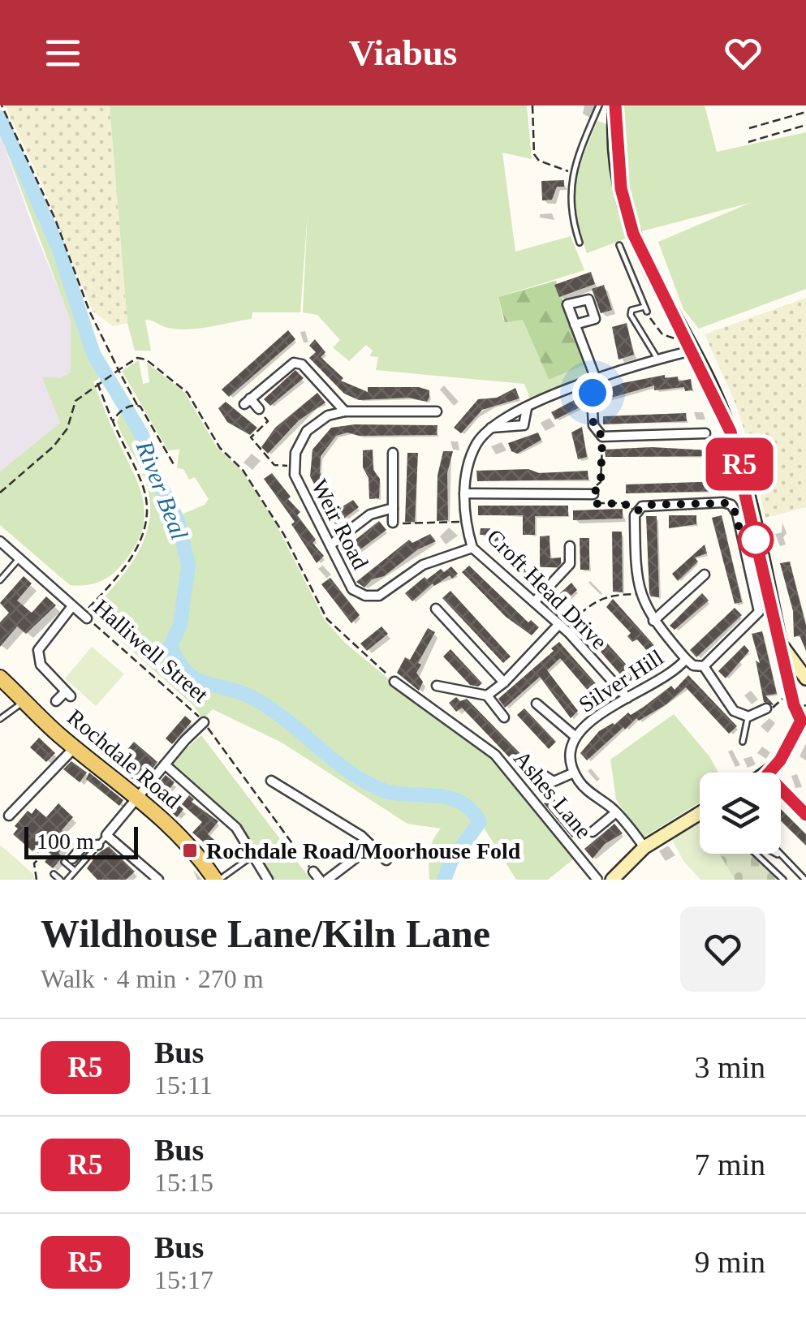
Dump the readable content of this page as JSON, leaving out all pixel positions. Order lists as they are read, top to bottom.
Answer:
{
  "streets": {
    "main road": ["Rochdale Road"],
    "street": [
      "Weir Road",
      "Croft Head Drive",
      "Halliwell Street",
      "Silver Hill",
      "Ashes Lane"
    ]
  },
  "crossings": [
    ["Weir Road", "Croft Head Drive"],
    ["Croft Head Drive", "Silver Hill"]
  ],
  "water": ["River Beal"],
  "places": {
    "transit": ["Rochdale Road/Moorhouse Fold"]
  },
  "lines": ["bus line R5"],
  "scale_bar": "100 m",
  "page": {
    "header": "Viabus",
    "on_map": "R5",
    "scale": "100 m",
    "heading": ["Wildhouse Lane/Kiln Lane", "Walk · 4 min · 270 m"],
    "list": [
      {
        "mark": "R5",
        "name": "Bus",
        "note": "15:11",
        "value": "3 min"
      },
      {
        "mark": "R5",
        "name": "Bus",
        "note": "15:15",
        "value": "7 min"
      },
      {
        "mark": "R5",
        "name": "Bus",
        "note": "15:17",
        "value": "9 min"
      }
    ]
  }
}
